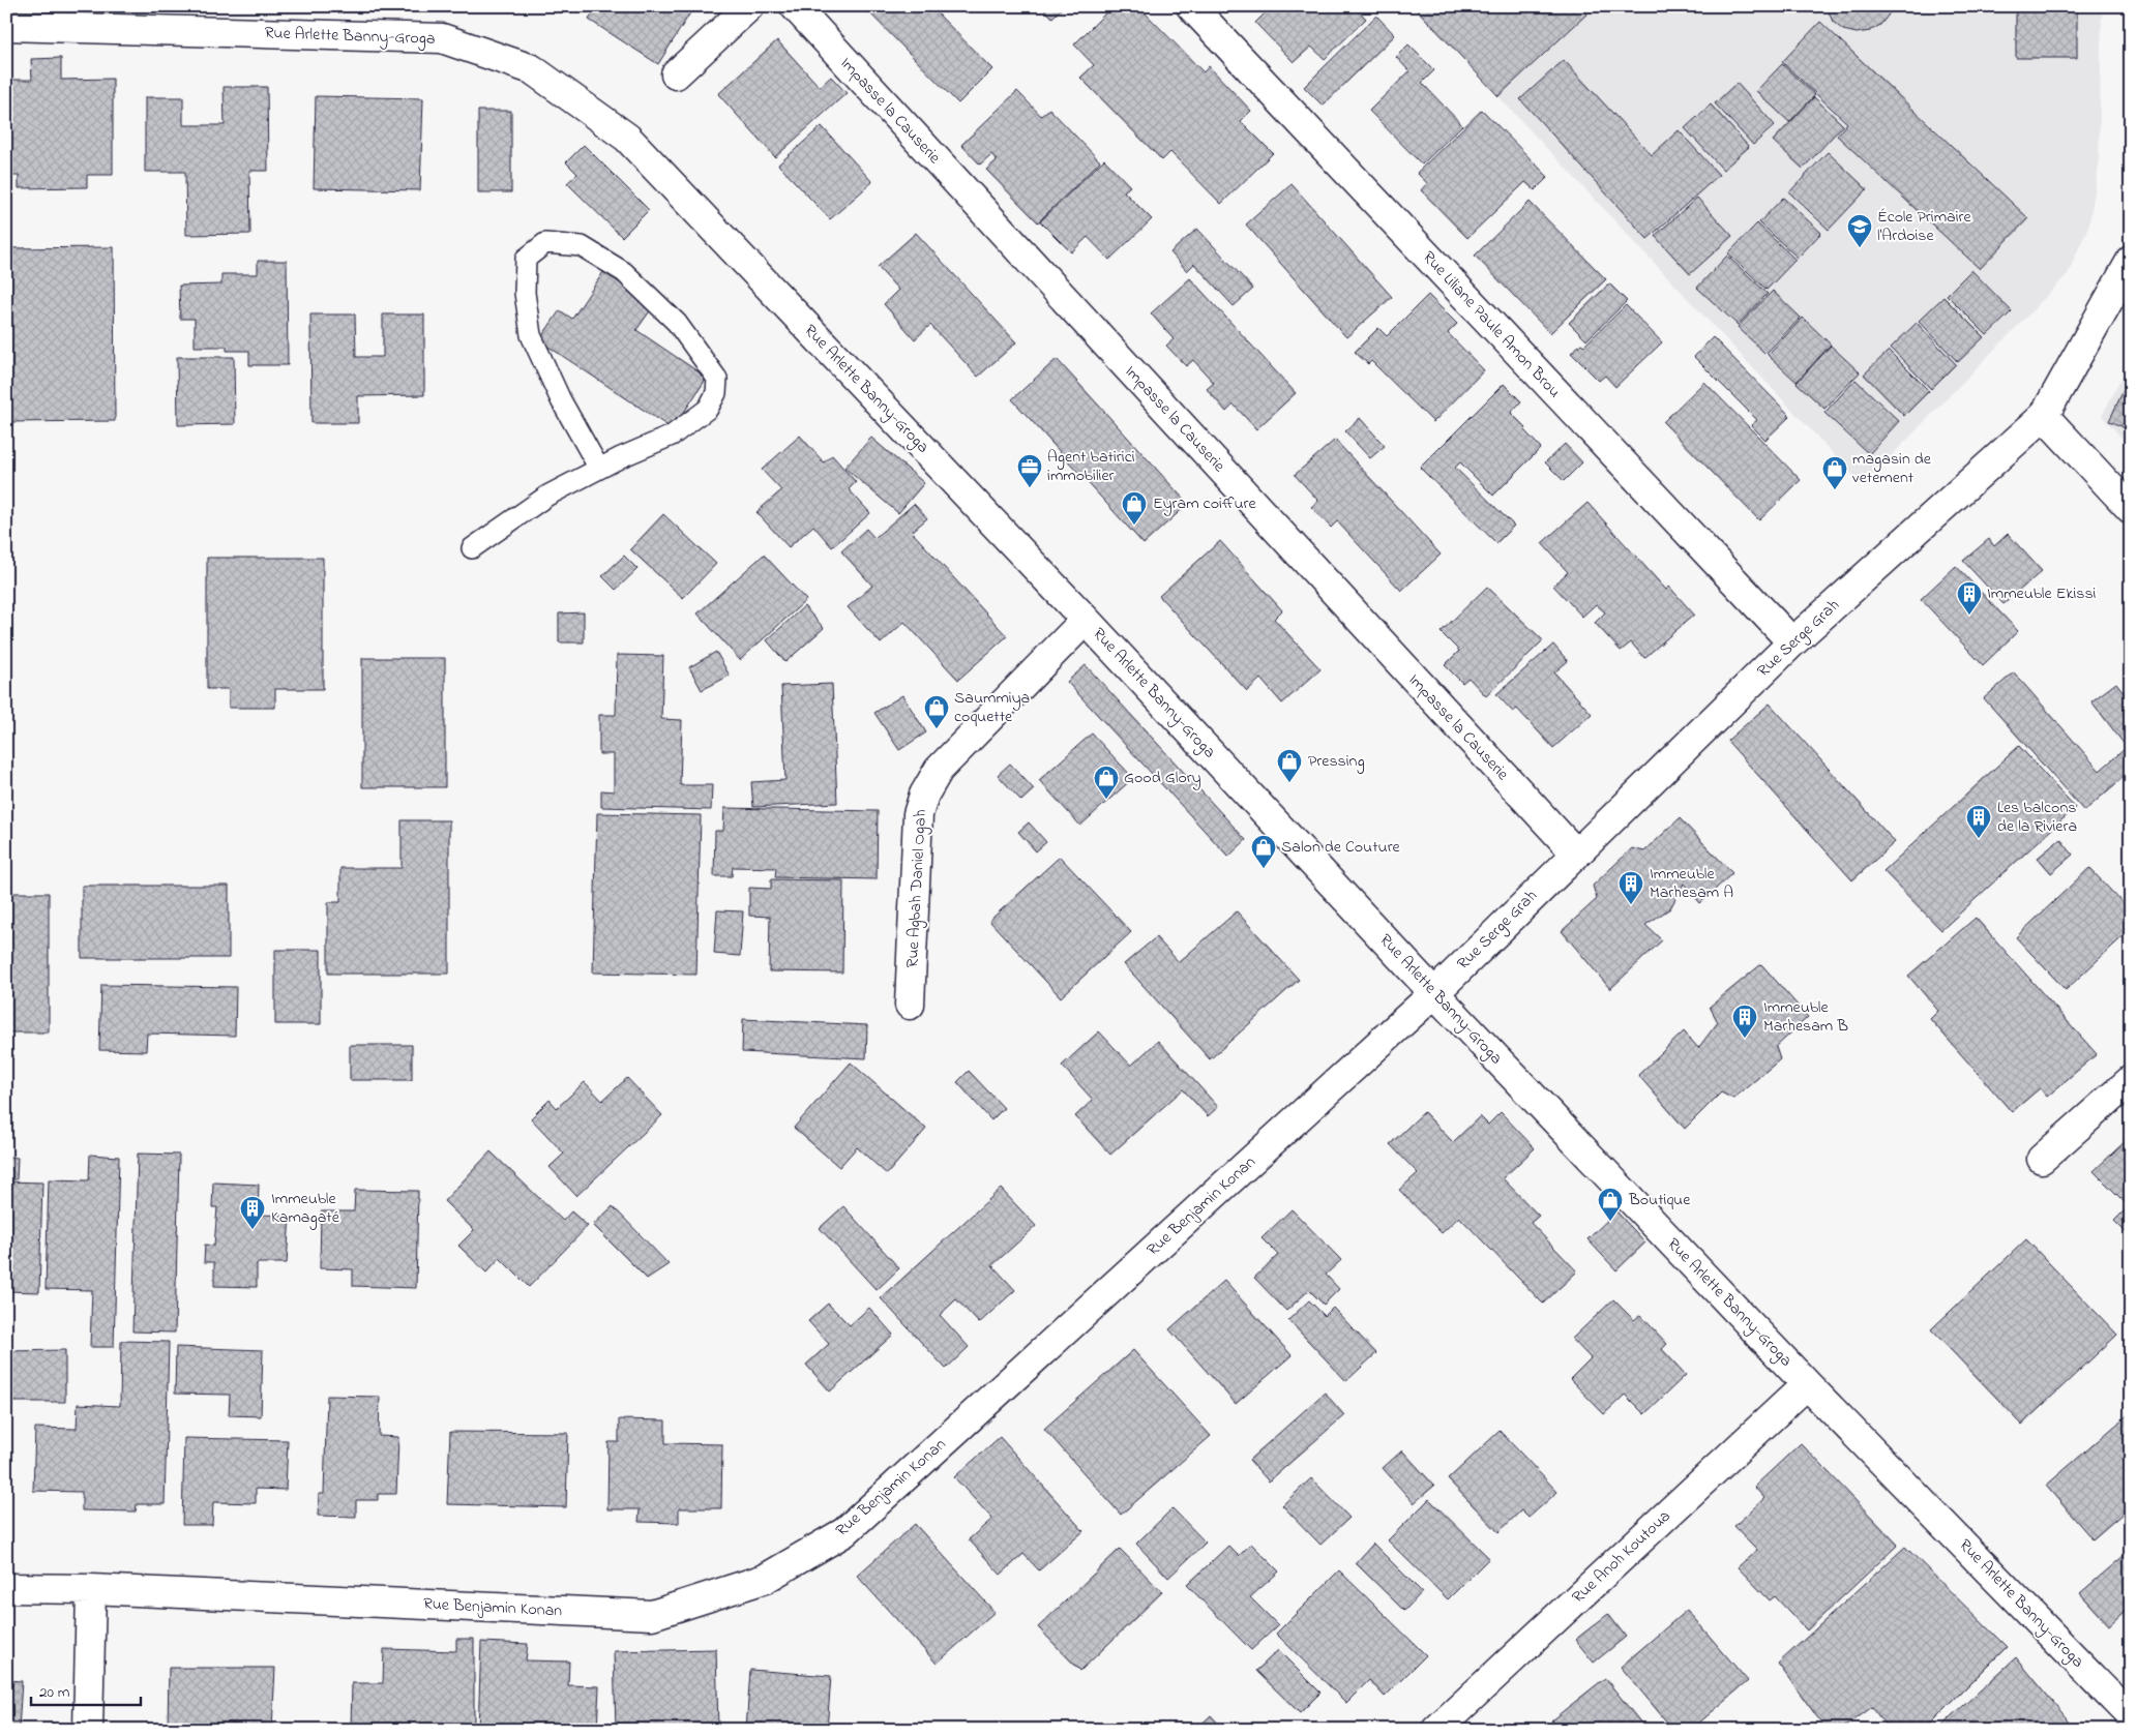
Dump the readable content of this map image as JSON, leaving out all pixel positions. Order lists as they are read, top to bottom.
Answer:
{
  "streets": {
    "street": [
      "Rue Arlette Banny-Groga",
      "Impasse la Causerie",
      "Rue Liliane Paule Amon Brou",
      "Rue Serge Grah",
      "Rue Agbah Daniel Ogah",
      "Rue Benjamin Konan",
      "Rue Anoh Koutoua"
    ]
  },
  "crossings": [
    ["Rue Arlette Banny-Groga", "Rue Serge Grah"],
    ["Rue Arlette Banny-Groga", "Rue Agbah Daniel Ogah"],
    ["Rue Arlette Banny-Groga", "Rue Benjamin Konan"],
    ["Rue Arlette Banny-Groga", "Rue Anoh Koutoua"],
    ["Impasse la Causerie", "Rue Serge Grah"],
    ["Rue Liliane Paule Amon Brou", "Rue Serge Grah"],
    ["Rue Serge Grah", "Rue Benjamin Konan"]
  ],
  "places": {
    "school or university": ["École Primaire l'Ardoise"],
    "office": ["Agent batirici immobilier"],
    "shop": [
      "magasin de vetement",
      "Eyram coiffure",
      "Saummiya coquette",
      "Pressing",
      "Good Glory",
      "Salon de Couture",
      "Boutique"
    ],
    "building": [
      "Immeuble Ekissi",
      "Les balcons de la Riviera",
      "Immeuble Marhesam A",
      "Immeuble Marhesam B",
      "Immeuble Kamagaté"
    ]
  },
  "scale_bar": "20 m"
}
